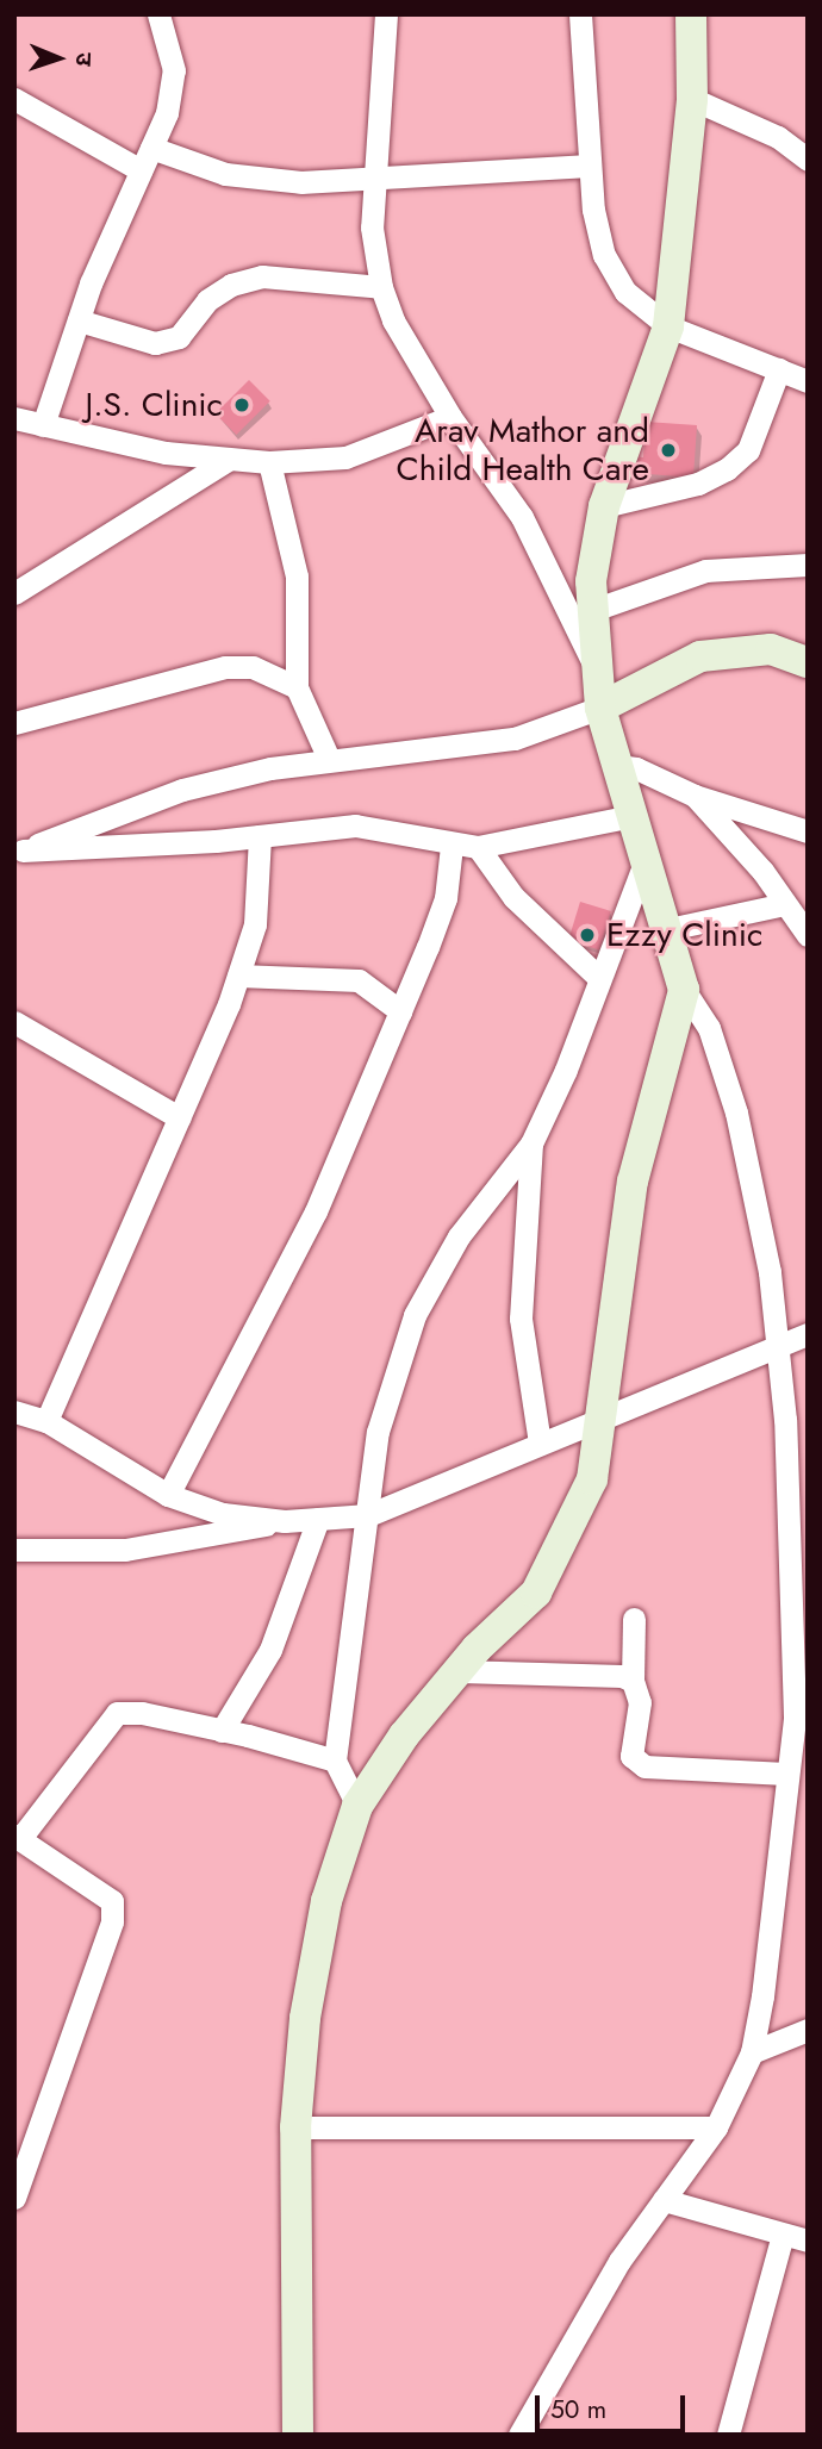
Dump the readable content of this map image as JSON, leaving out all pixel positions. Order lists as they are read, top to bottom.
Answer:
{
  "places": ["J.S. Clinic", "Arav Mathor and Child Health Care", "Ezzy Clinic"],
  "scale_bar": "50 m",
  "north": "right"
}
